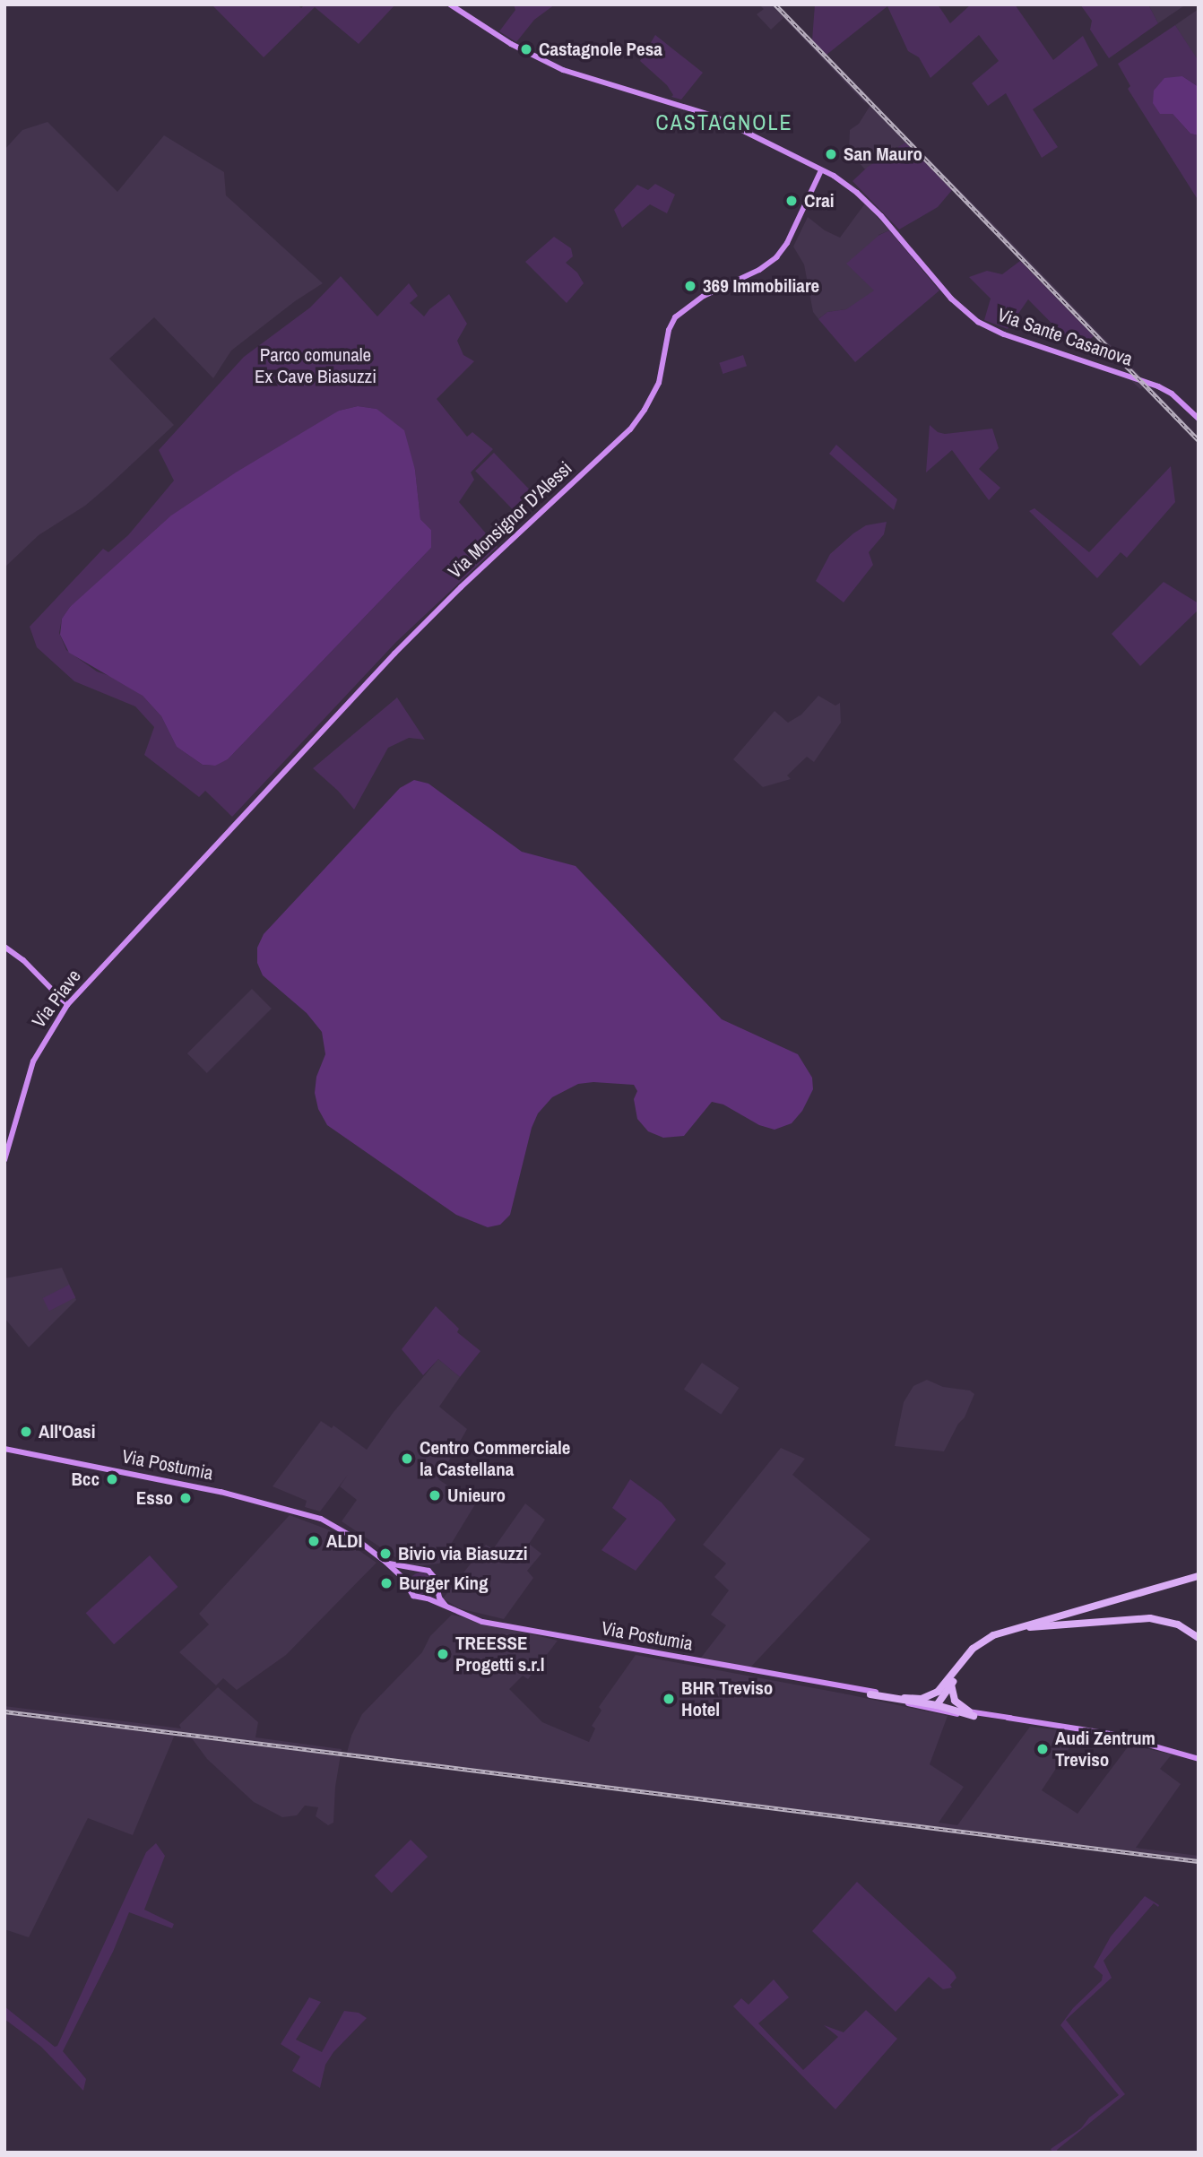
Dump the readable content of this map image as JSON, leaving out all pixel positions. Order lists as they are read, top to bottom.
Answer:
{
  "streets": {
    "main road": [
      "Via Sante Casanova",
      "Via Monsignor D'Alessi",
      "Via Piave",
      "Via Postumia"
    ]
  },
  "crossings": [
    ["Via Sante Casanova", "Via Monsignor D'Alessi"],
    ["Via Monsignor D'Alessi", "Via Piave"]
  ],
  "districts": ["CASTAGNOLE"],
  "parks": ["Parco comunale Ex Cave Biasuzzi"],
  "places": [
    "Castagnole Pesa",
    "San Mauro",
    "Crai",
    "369 Immobiliare",
    "All'Oasi",
    "Centro Commerciale la Castellana",
    "Bcc",
    "Unieuro",
    "Esso",
    "ALDI",
    "Bivio via Biasuzzi",
    "Burger King",
    "TREESSE Progetti s.r.l",
    "BHR Treviso Hotel",
    "Audi Zentrum Treviso"
  ]
}
